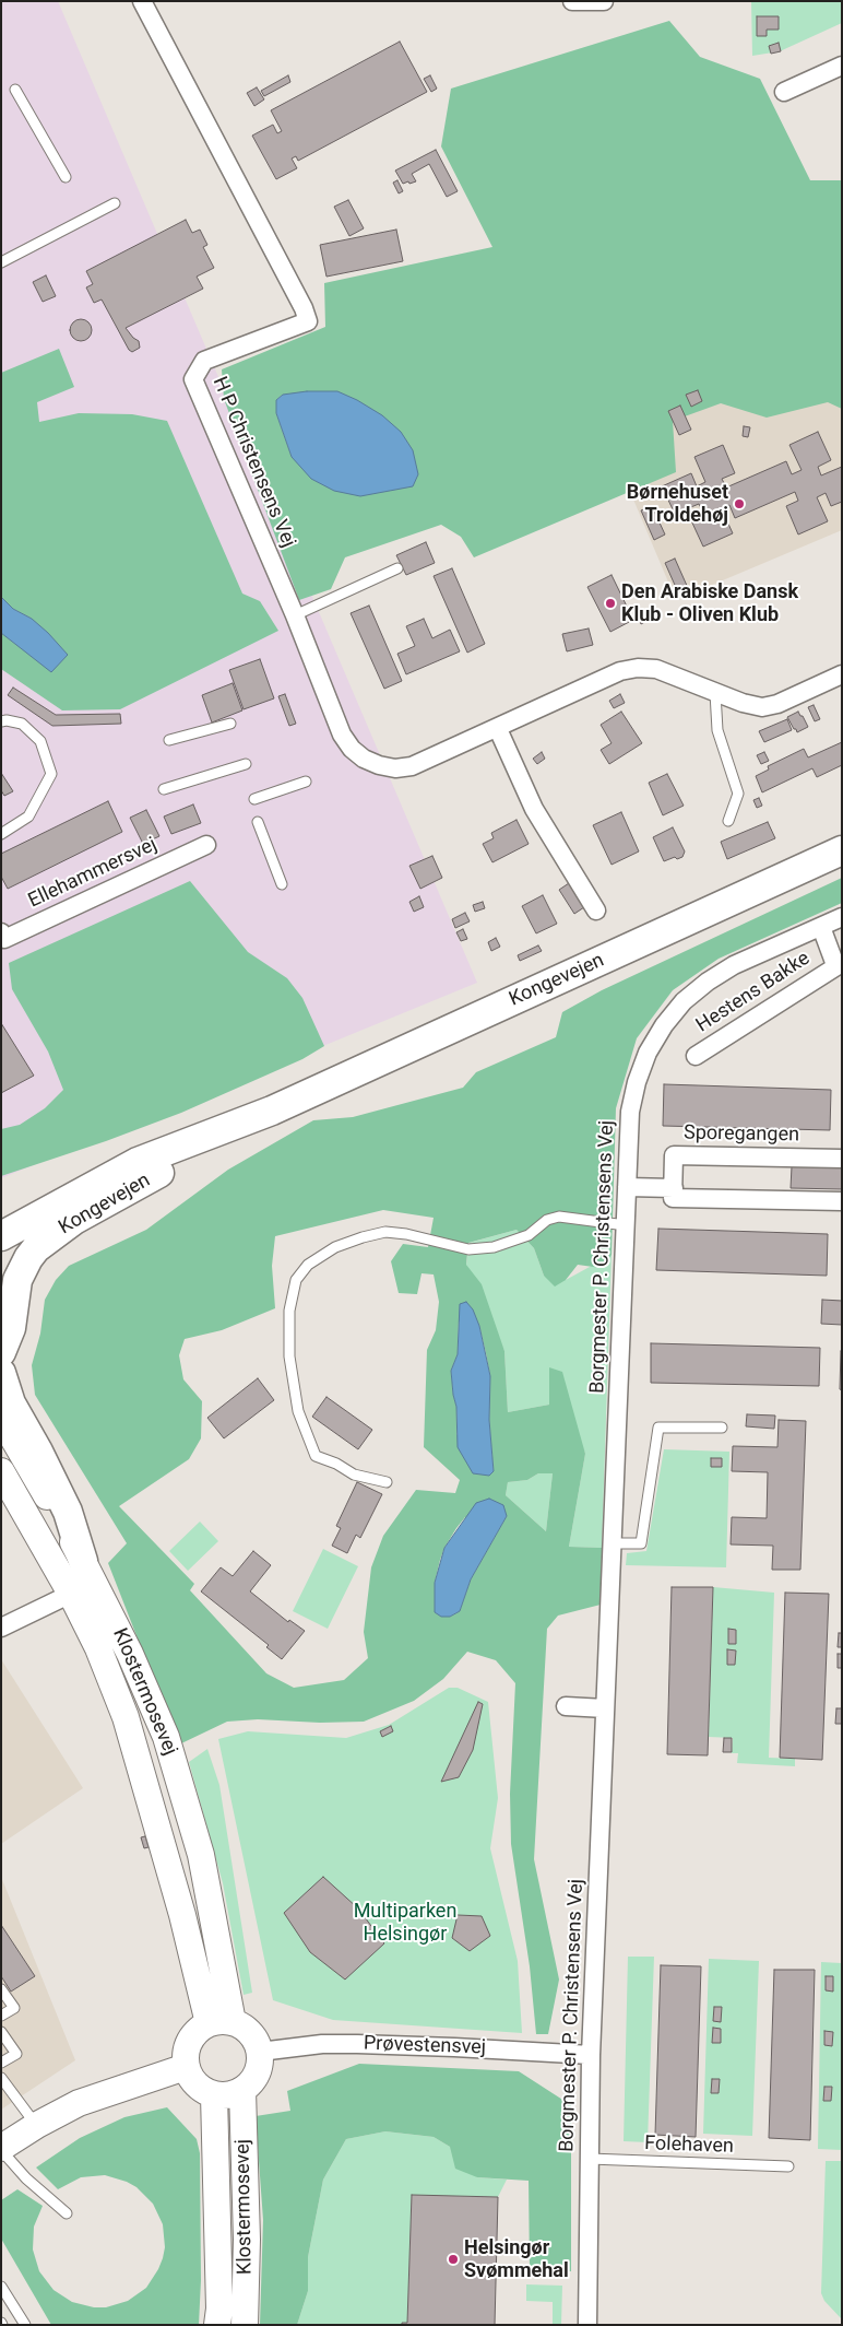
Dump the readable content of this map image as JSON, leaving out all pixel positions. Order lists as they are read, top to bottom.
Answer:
{
  "streets": {
    "main road": ["Kongevejen", "Klostermosevej"],
    "street": [
      "H P Christensens Vej",
      "Ellehammersvej",
      "Hestens Bakke",
      "Sporegangen",
      "Borgmester P. Christensens Vej",
      "Prøvestensvej"
    ],
    "lane": ["Folehaven"]
  },
  "crossings": [
    ["Hestens Bakke", "Borgmester P. Christensens Vej"],
    ["Borgmester P. Christensens Vej", "Prøvestensvej"],
    ["Borgmester P. Christensens Vej", "Folehaven"],
    ["Klostermosevej", "Prøvestensvej"]
  ],
  "parks": ["Multiparken Helsingør"],
  "places": ["Børnehuset Troldehøj", "Den Arabiske Dansk Klub - Oliven Klub", "Helsingør Svømmehal"]
}
